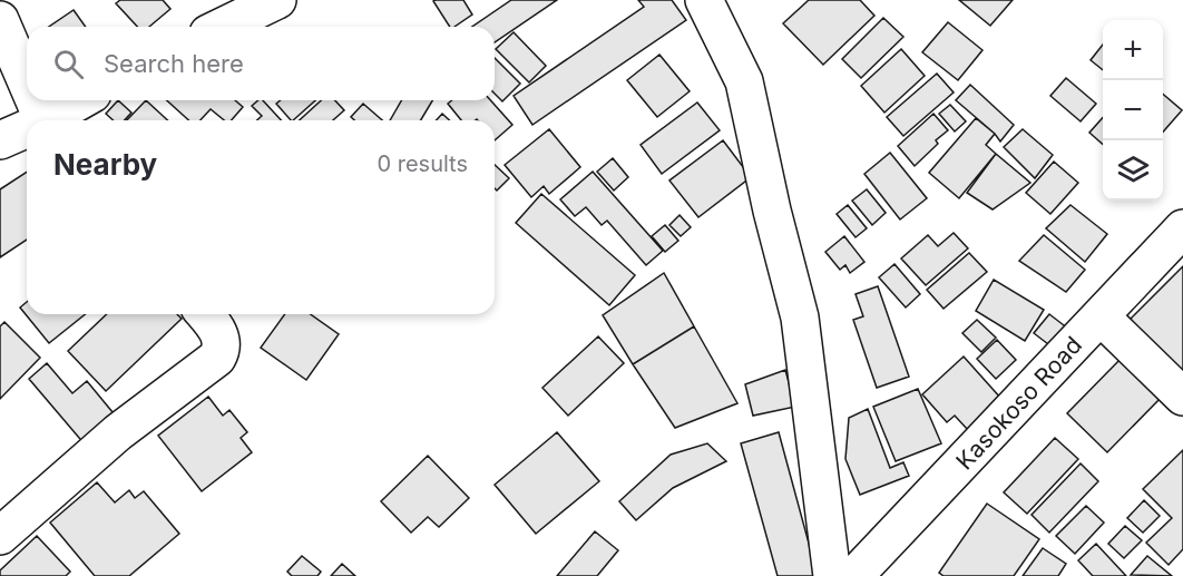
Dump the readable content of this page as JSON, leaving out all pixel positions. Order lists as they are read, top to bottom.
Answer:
{
  "streets": {
    "street": ["Kasokoso Road"]
  },
  "page": {
    "map_buttons": ["+", "−"],
    "search": "Search here",
    "heading": ["Nearby", "0 results"]
  }
}
